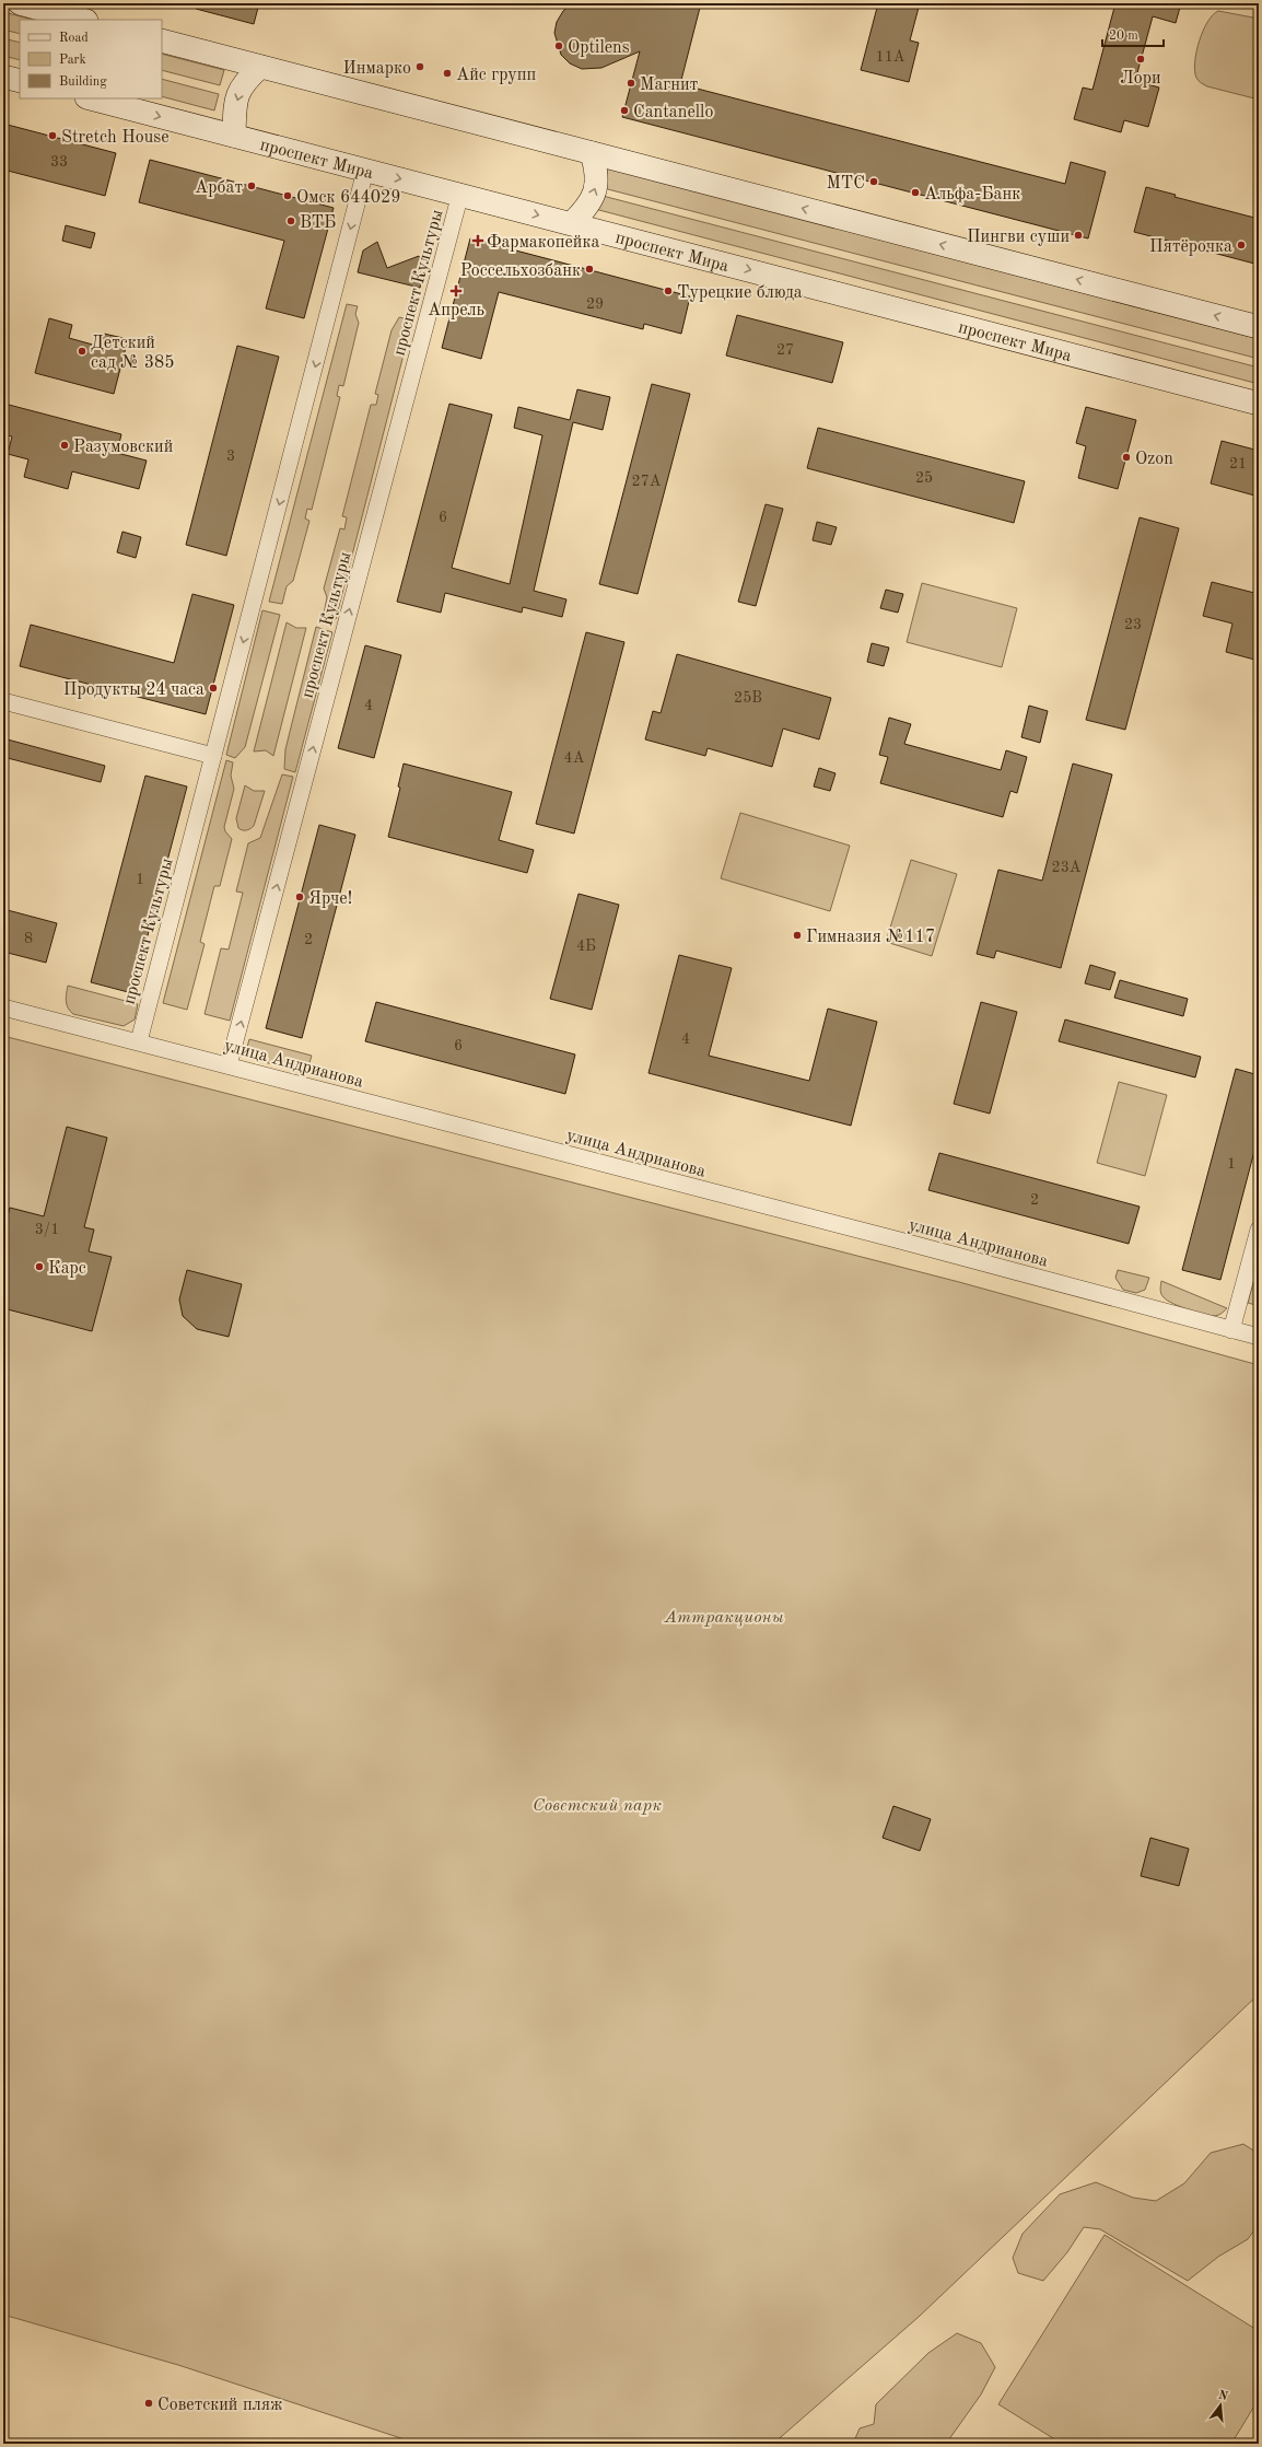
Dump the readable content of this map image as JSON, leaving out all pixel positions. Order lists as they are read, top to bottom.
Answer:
{
  "streets": {
    "main road": ["проспект Мира"],
    "street": ["проспект Культуры", "улица Андрианова"]
  },
  "crossings": [
    ["проспект Мира", "проспект Культуры"],
    ["проспект Культуры", "улица Андрианова"]
  ],
  "parks": ["Аттракционы", "Советский парк"],
  "places": {
    "other": [
      "Optilens",
      "Лори",
      "Инмарко",
      "Айс групп",
      "Магнит",
      "Cantanello",
      "Stretch House",
      "МТС",
      "Арбат",
      "Альфа-Банк",
      "Омск 644029",
      "ВТБ",
      "Пингви суши",
      "Пятёрочка",
      "Россельхозбанк",
      "Турецкие блюда",
      "Детский сад № 385",
      "Разумовский",
      "Ozon",
      "Продукты 24 часа",
      "Ярче!",
      "Гимназия №117",
      "Карс",
      "Советский пляж"
    ],
    "health": ["Фармакопейка", "Апрель"]
  },
  "house_numbers": [
    "11А",
    "33",
    "29",
    "27",
    "3",
    "21",
    "25",
    "27А",
    "6",
    "23",
    "25В",
    "4",
    "4А",
    "23А",
    "1",
    "8",
    "2",
    "4Б",
    "4",
    "6",
    "1",
    "2",
    "3/1"
  ],
  "legend": ["Road", "Park", "Building"],
  "scale_bar": "20 m",
  "north": "top"
}
